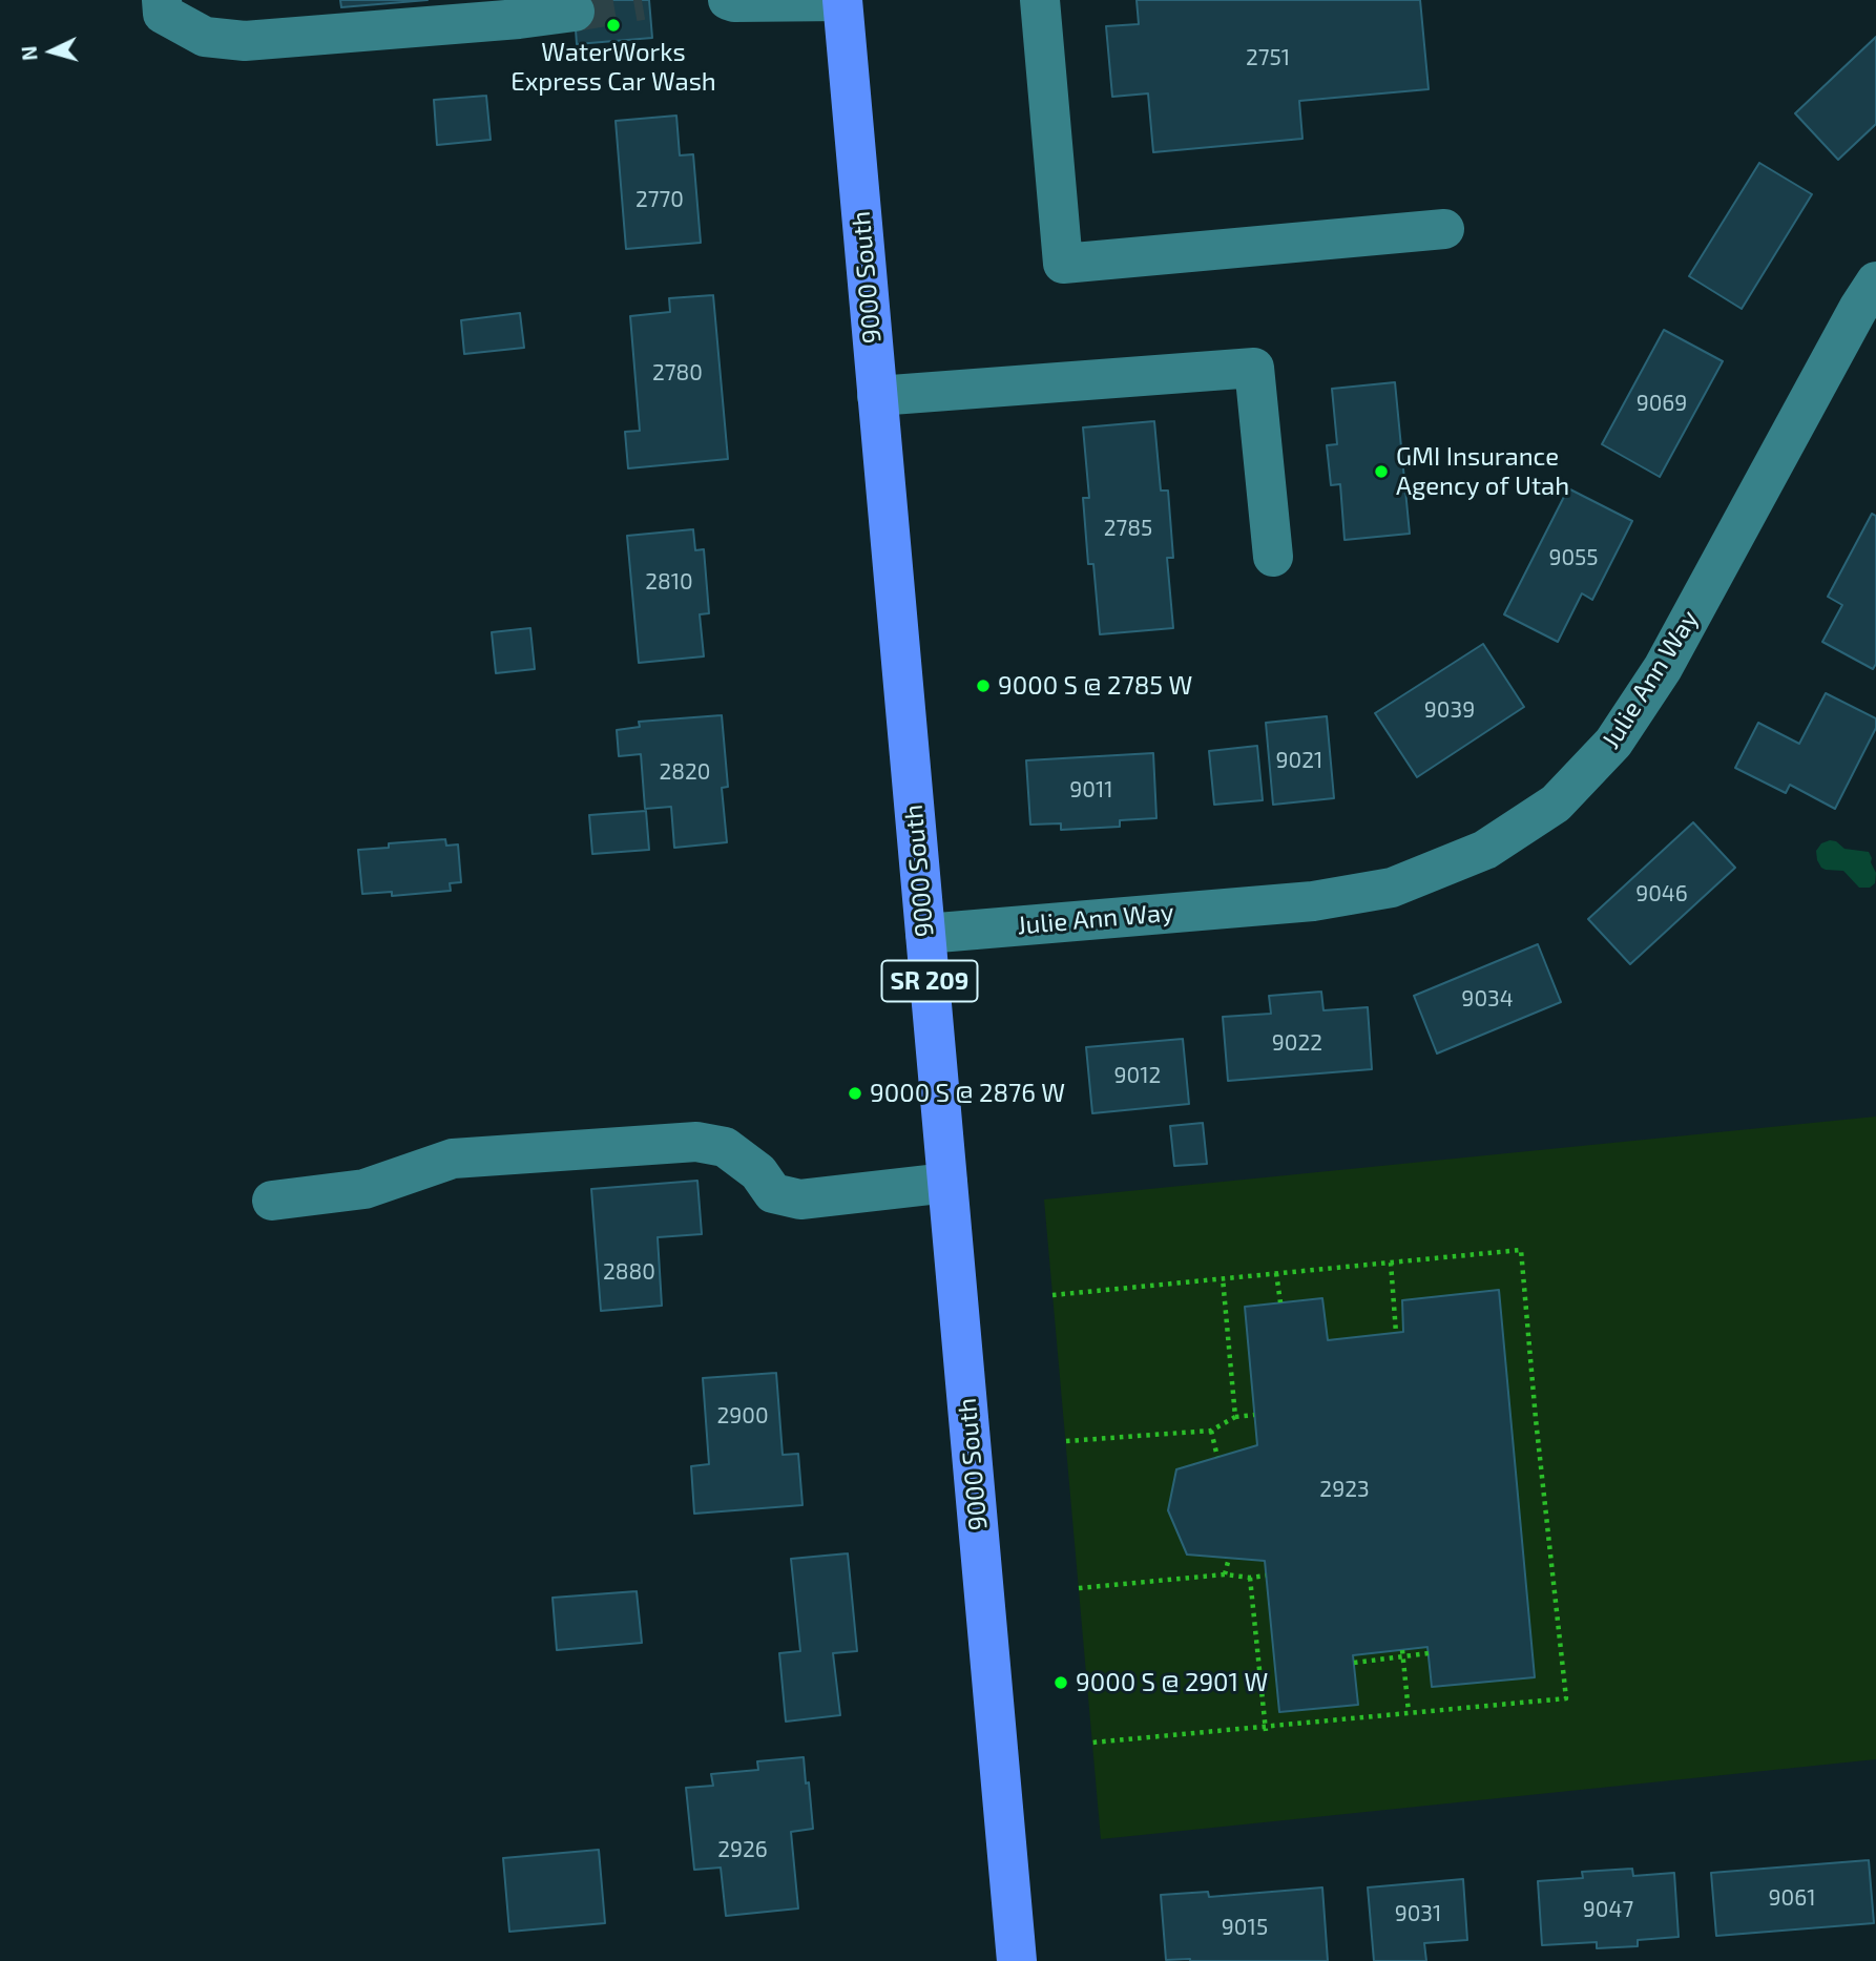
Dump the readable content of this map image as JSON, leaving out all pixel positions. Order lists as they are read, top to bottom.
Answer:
{
  "streets": {
    "main road": ["9000 South", "SR 209"],
    "street": ["Julie Ann Way"]
  },
  "crossings": [
    ["9000 South", "Julie Ann Way"]
  ],
  "places": [
    "WaterWorks Express Car Wash",
    "GMI Insurance Agency of Utah",
    "9000 S @ 2785 W",
    "9000 S @ 2876 W",
    "9000 S @ 2901 W"
  ],
  "house_numbers": [
    "2751",
    "2770",
    "2780",
    "9069",
    "2785",
    "9055",
    "2810",
    "9039",
    "9021",
    "2820",
    "9011",
    "9046",
    "9034",
    "9022",
    "9012",
    "2880",
    "2900",
    "2923",
    "2926",
    "9061",
    "9047",
    "9031",
    "9015"
  ],
  "north": "left"
}
